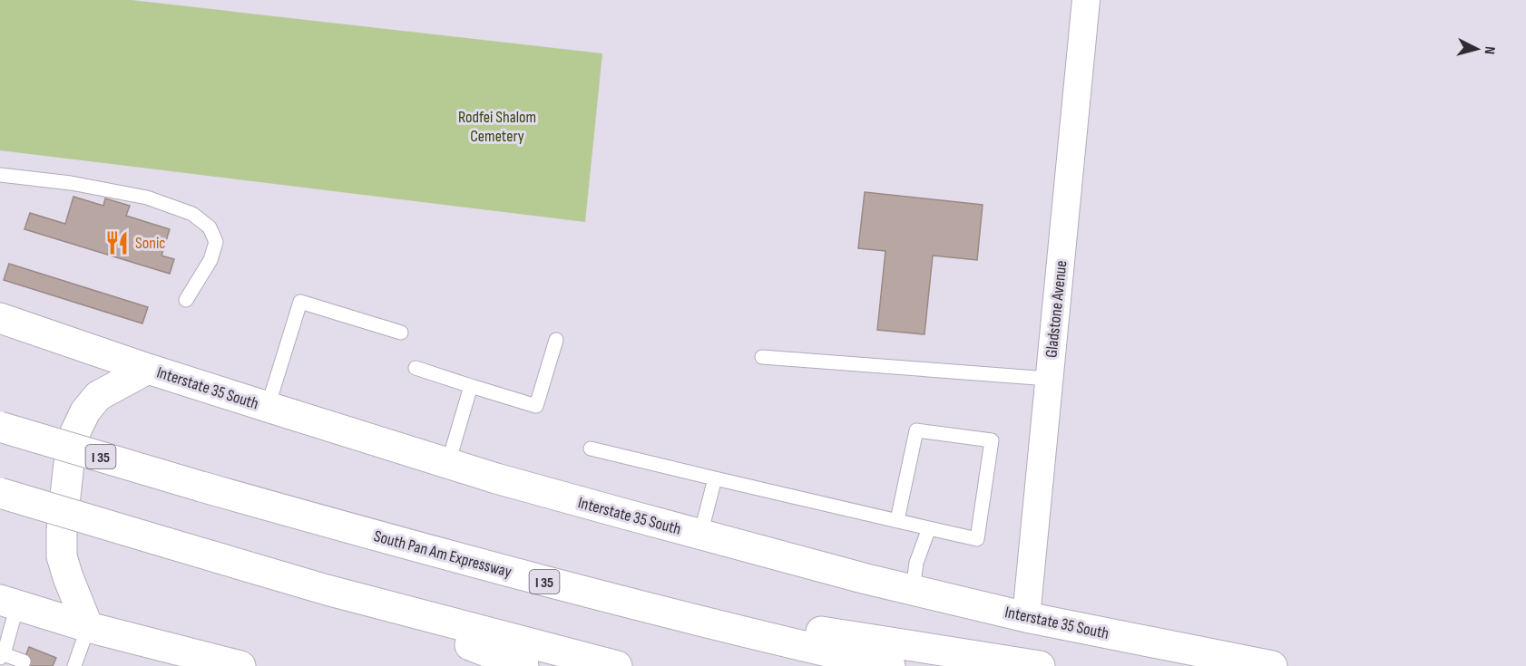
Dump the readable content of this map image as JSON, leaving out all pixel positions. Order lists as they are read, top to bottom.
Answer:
{
  "streets": {
    "main road": ["Interstate 35 South", "I 35", "South Pan Am Expressway"],
    "street": ["Gladstone Avenue"]
  },
  "crossings": [
    ["Gladstone Avenue", "Interstate 35 South"]
  ],
  "parks": ["Rodfei Shalom Cemetery"],
  "places": {
    "restaurant": ["Sonic"]
  },
  "north": "right"
}
